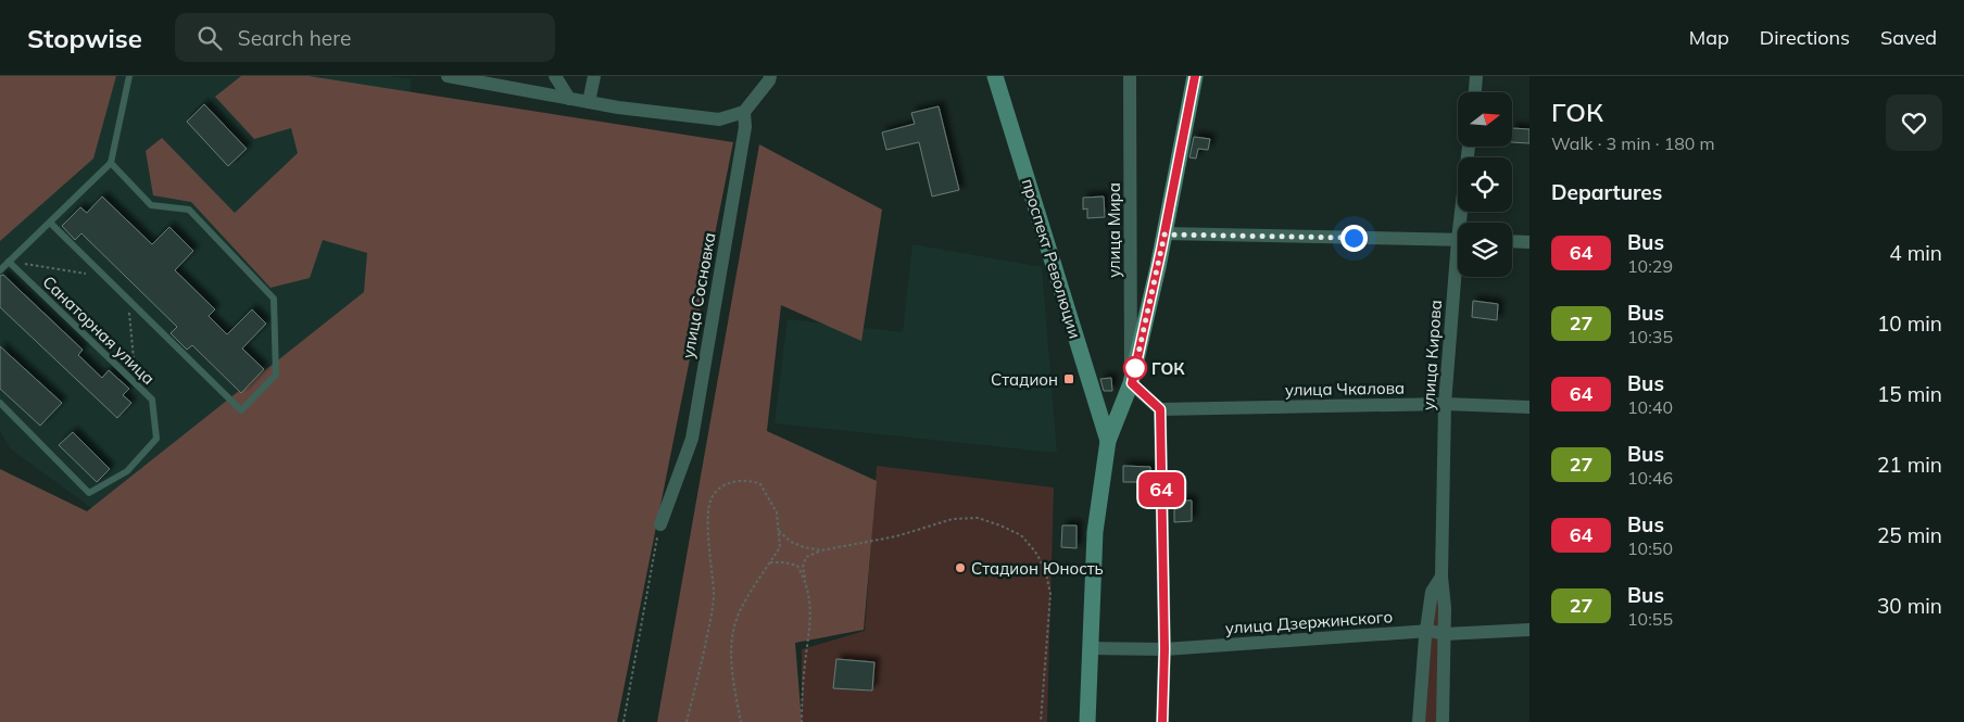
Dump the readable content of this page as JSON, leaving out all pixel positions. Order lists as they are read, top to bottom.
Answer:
{
  "streets": {
    "street": [
      "улица Мира",
      "проспект Революции",
      "улица Сосновка",
      "улица Кирова",
      "улица Чкалова",
      "улица Дзержинского"
    ],
    "lane": ["Санаторная улица"]
  },
  "crossings": [
    ["улица Кирова", "улица Чкалова"],
    ["улица Кирова", "улица Дзержинского"]
  ],
  "places": {
    "other": ["ГОК", "Стадион Юность"],
    "transit": ["Стадион"]
  },
  "lines": ["bus line 64"],
  "north": "right",
  "page": {
    "header": "Stopwise",
    "search": "Search here",
    "nav": ["Map", "Directions", "Saved"],
    "on_map": "64",
    "heading": [
      ["ГОК", "Walk · 3 min · 180 m"],
      "Departures"
    ],
    "list": [
      {
        "mark": "64",
        "name": "Bus",
        "note": "10:29",
        "value": "4 min"
      },
      {
        "mark": "27",
        "name": "Bus",
        "note": "10:35",
        "value": "10 min"
      },
      {
        "mark": "64",
        "name": "Bus",
        "note": "10:40",
        "value": "15 min"
      },
      {
        "mark": "27",
        "name": "Bus",
        "note": "10:46",
        "value": "21 min"
      },
      {
        "mark": "64",
        "name": "Bus",
        "note": "10:50",
        "value": "25 min"
      },
      {
        "mark": "27",
        "name": "Bus",
        "note": "10:55",
        "value": "30 min"
      }
    ]
  }
}
